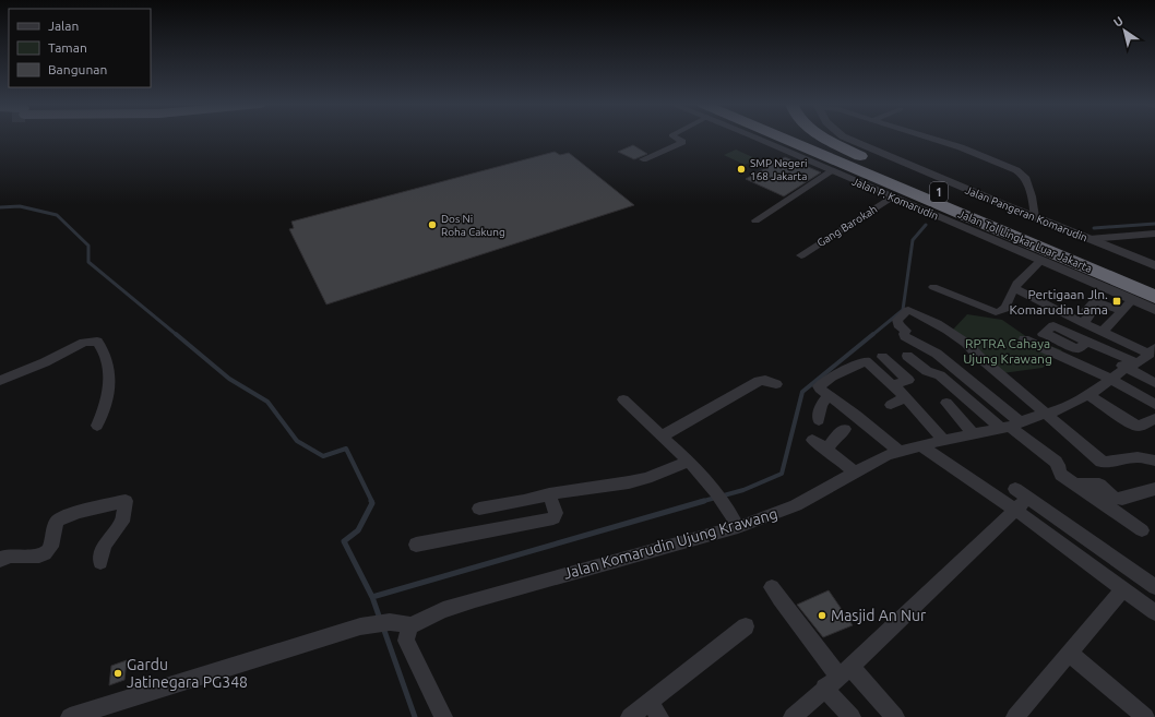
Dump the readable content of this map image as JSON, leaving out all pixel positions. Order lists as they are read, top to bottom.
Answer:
{
  "streets": {
    "highway": ["1", "Jalan Tol Lingkar Luar Jakarta"],
    "street": [
      "Jalan P. Komarudin",
      "Jalan Pangeran Komarudin",
      "Gang Barokah",
      "Jalan Komarudin Ujung Krawang"
    ]
  },
  "crossings": [
    ["Jalan P. Komarudin", "Gang Barokah"]
  ],
  "parks": ["RPTRA Cahaya Ujung Krawang"],
  "places": {
    "other": [
      "SMP Negeri 168 Jakarta",
      "Dos Ni Roha Cakung",
      "Masjid An Nur",
      "Gardu Jatinegara PG348"
    ],
    "transit": ["Pertigaan Jln. Komarudin Lama"]
  },
  "legend": ["Jalan", "Taman", "Bangunan"],
  "north": "top left"
}
